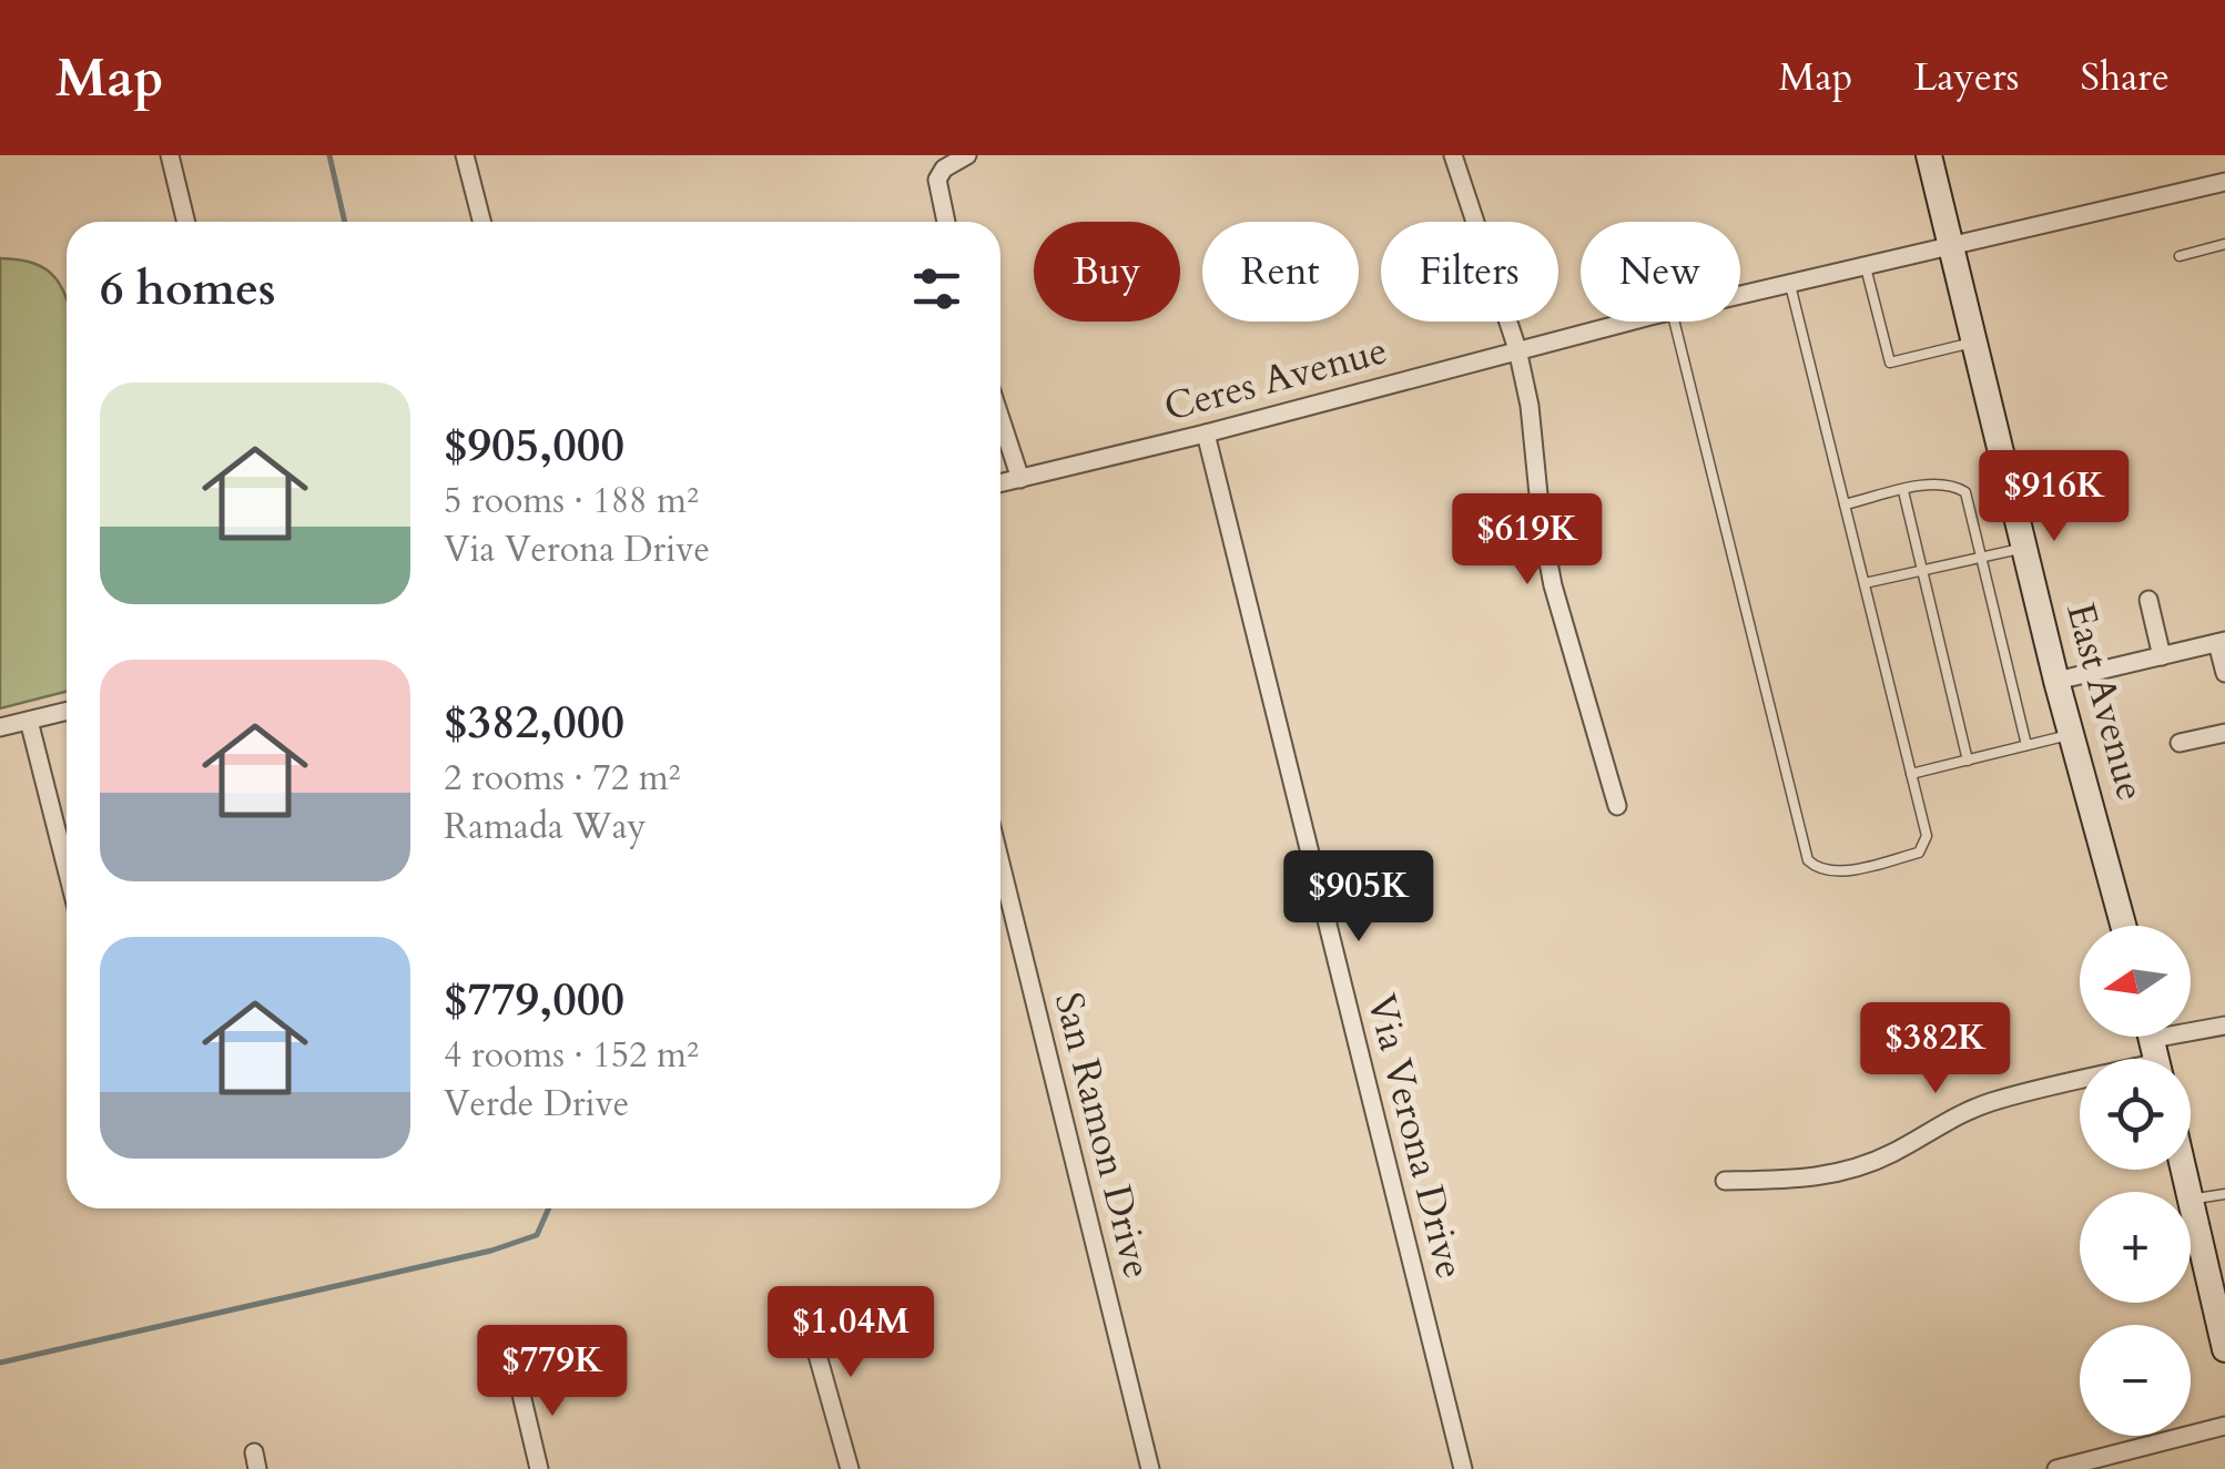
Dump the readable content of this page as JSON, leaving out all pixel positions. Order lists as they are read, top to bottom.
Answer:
{
  "streets": {
    "main road": ["East Avenue"],
    "street": ["Ceres Avenue", "San Ramon Drive", "Via Verona Drive"]
  },
  "crossings": [
    ["Ceres Avenue", "East Avenue"],
    ["Ceres Avenue", "Via Verona Drive"]
  ],
  "north": "left",
  "page": {
    "header": "Map",
    "nav": ["Map", "Layers", "Share"],
    "chip": [
      "Buy",
      "Rent",
      "Filters",
      "New"
    ],
    "heading": "6 homes",
    "list": [
      {
        "name": "$905,000",
        "note": "5 rooms · 188 m² · Via Verona Drive"
      },
      {
        "name": "$382,000",
        "note": "2 rooms · 72 m² · Ramada Way"
      },
      {
        "name": "$779,000",
        "note": "4 rooms · 152 m² · Verde Drive"
      }
    ],
    "price": [
      "$916K",
      "$619K",
      "$905K",
      "$382K",
      "$1.04M",
      "$779K"
    ],
    "map_buttons": ["+", "−"]
  }
}
